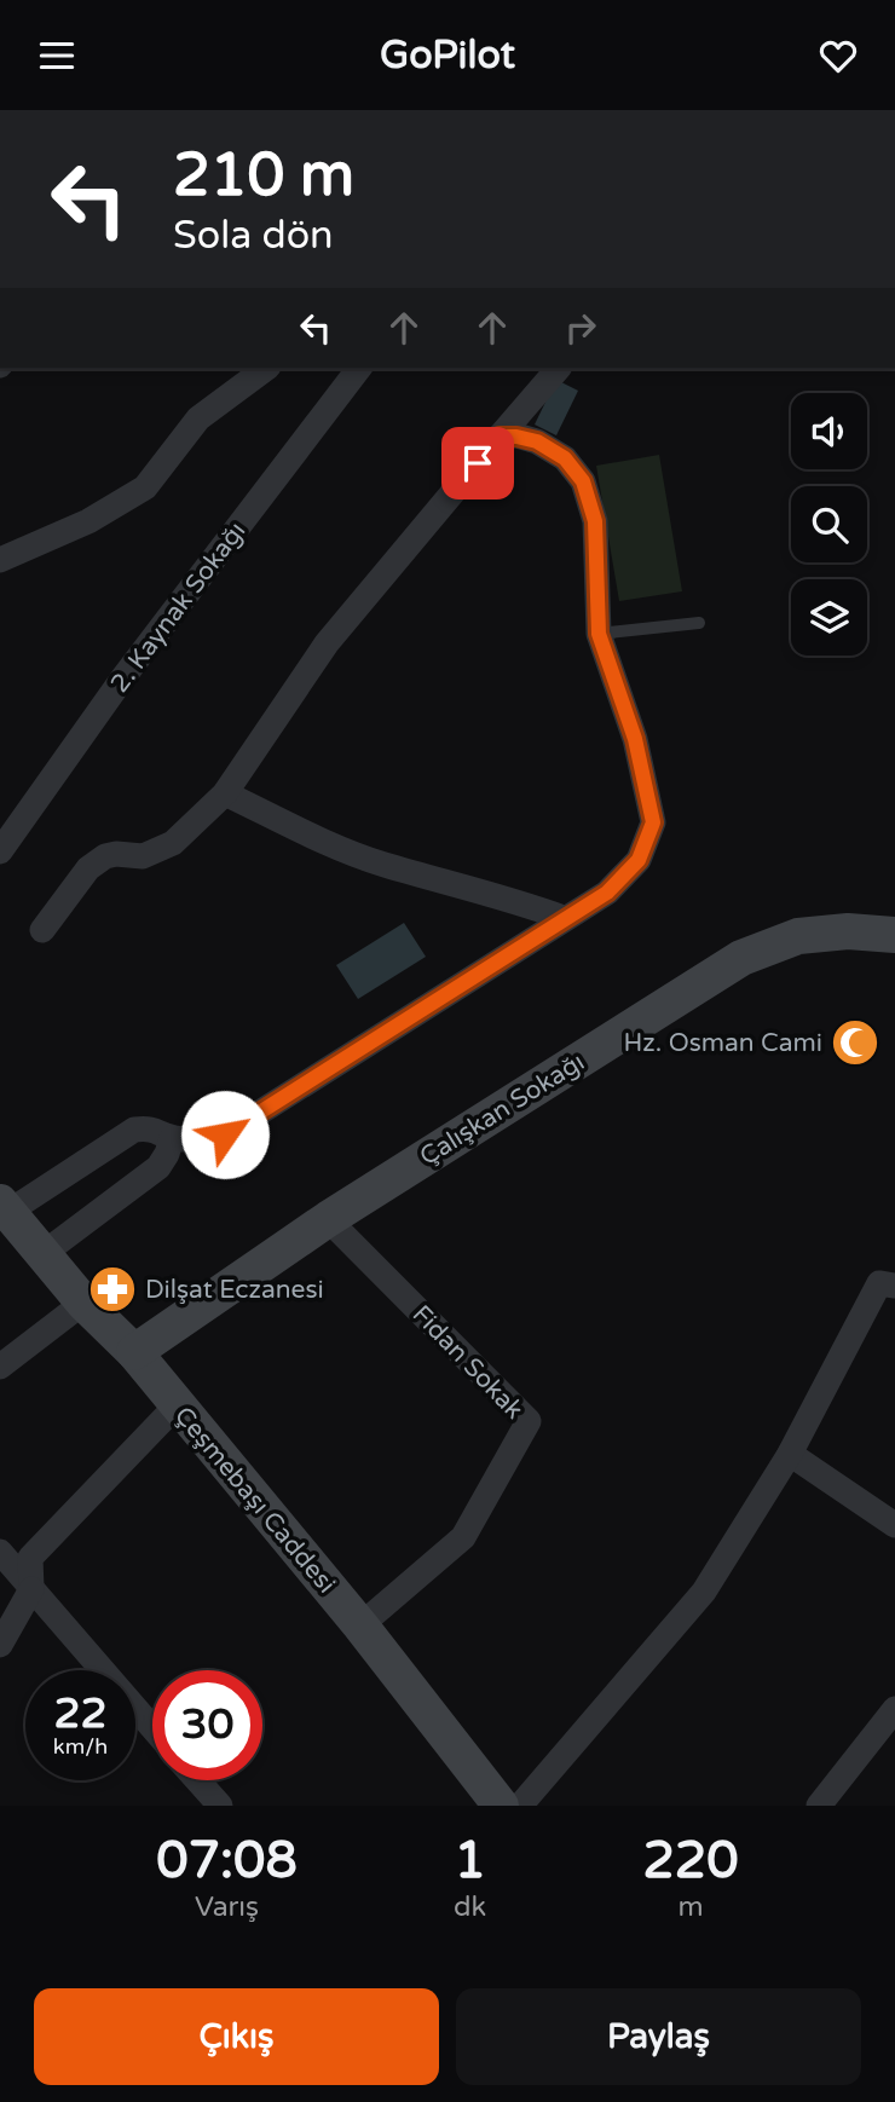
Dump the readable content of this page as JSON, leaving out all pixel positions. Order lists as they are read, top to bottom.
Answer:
{
  "streets": {
    "main road": ["Çalışkan Sokağı", "Çeşmebaşı Caddesi"],
    "street": ["2. Kaynak Sokağı", "Fidan Sokak"]
  },
  "crossings": [
    ["Çalışkan Sokağı", "Fidan Sokak"],
    ["Çalışkan Sokağı", "Çeşmebaşı Caddesi"],
    ["Fidan Sokak", "Çeşmebaşı Caddesi"]
  ],
  "places": {
    "mosque": ["Hz. Osman Cami"],
    "pharmacy": ["Dilşat Eczanesi"]
  },
  "page": {
    "header": "GoPilot",
    "turn": ["210 m", "Sola dön"],
    "speed": "22 km/h",
    "limit": "30",
    "eta": [
      "07:08",
      "Varış",
      "1",
      "dk",
      "220",
      "m"
    ],
    "buttons": ["Çıkış", "Paylaş"]
  }
}
